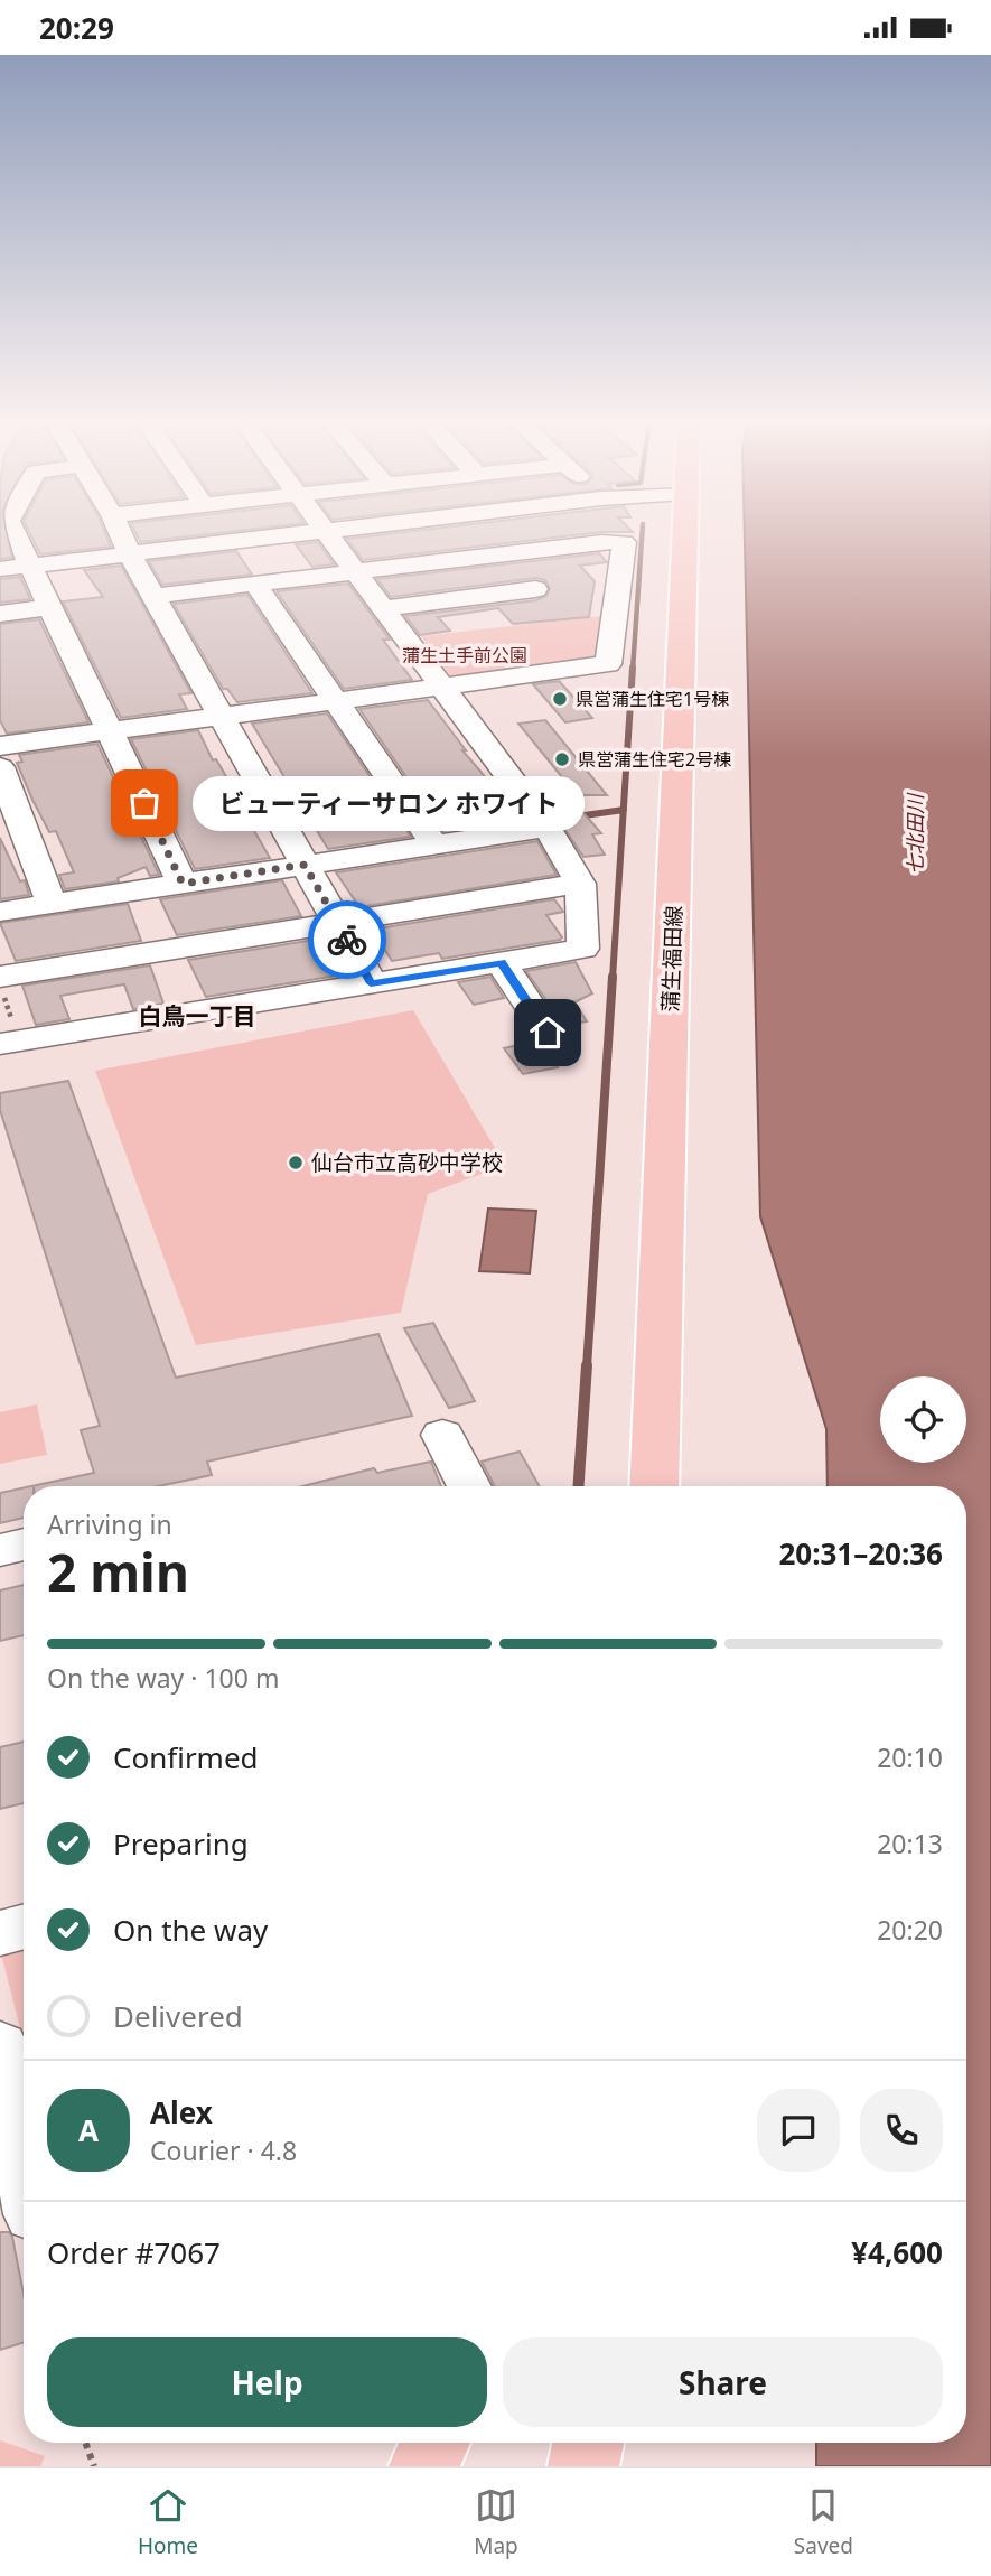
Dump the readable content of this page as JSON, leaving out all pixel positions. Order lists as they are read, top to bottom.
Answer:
{
  "streets": {
    "main road": ["蒲生福田線"]
  },
  "districts": ["白鳥一丁目"],
  "water": ["七北田川"],
  "parks": ["蒲生土手前公園"],
  "places": [
    "県営蒲生住宅1号棟",
    "県営蒲生住宅2号棟",
    "ビューティーサロン ホワイト",
    "仙台市立高砂中学校"
  ],
  "page": {
    "status": "20:29",
    "bubble": "ビューティーサロン ホワイト",
    "heading": ["2 min", "Arriving in", "20:31–20:36"],
    "panel": [
      "Alex",
      "Courier · 4.8",
      "Order #7067",
      "¥4,600"
    ],
    "bar": "On the way · 100 m",
    "list": [
      ["Confirmed", "20:10"],
      ["Preparing", "20:13"],
      ["On the way", "20:20"],
      "Delivered"
    ],
    "round": "A",
    "buttons": ["Help", "Share"],
    "tabs": ["Home", "Map", "Saved"]
  }
}
